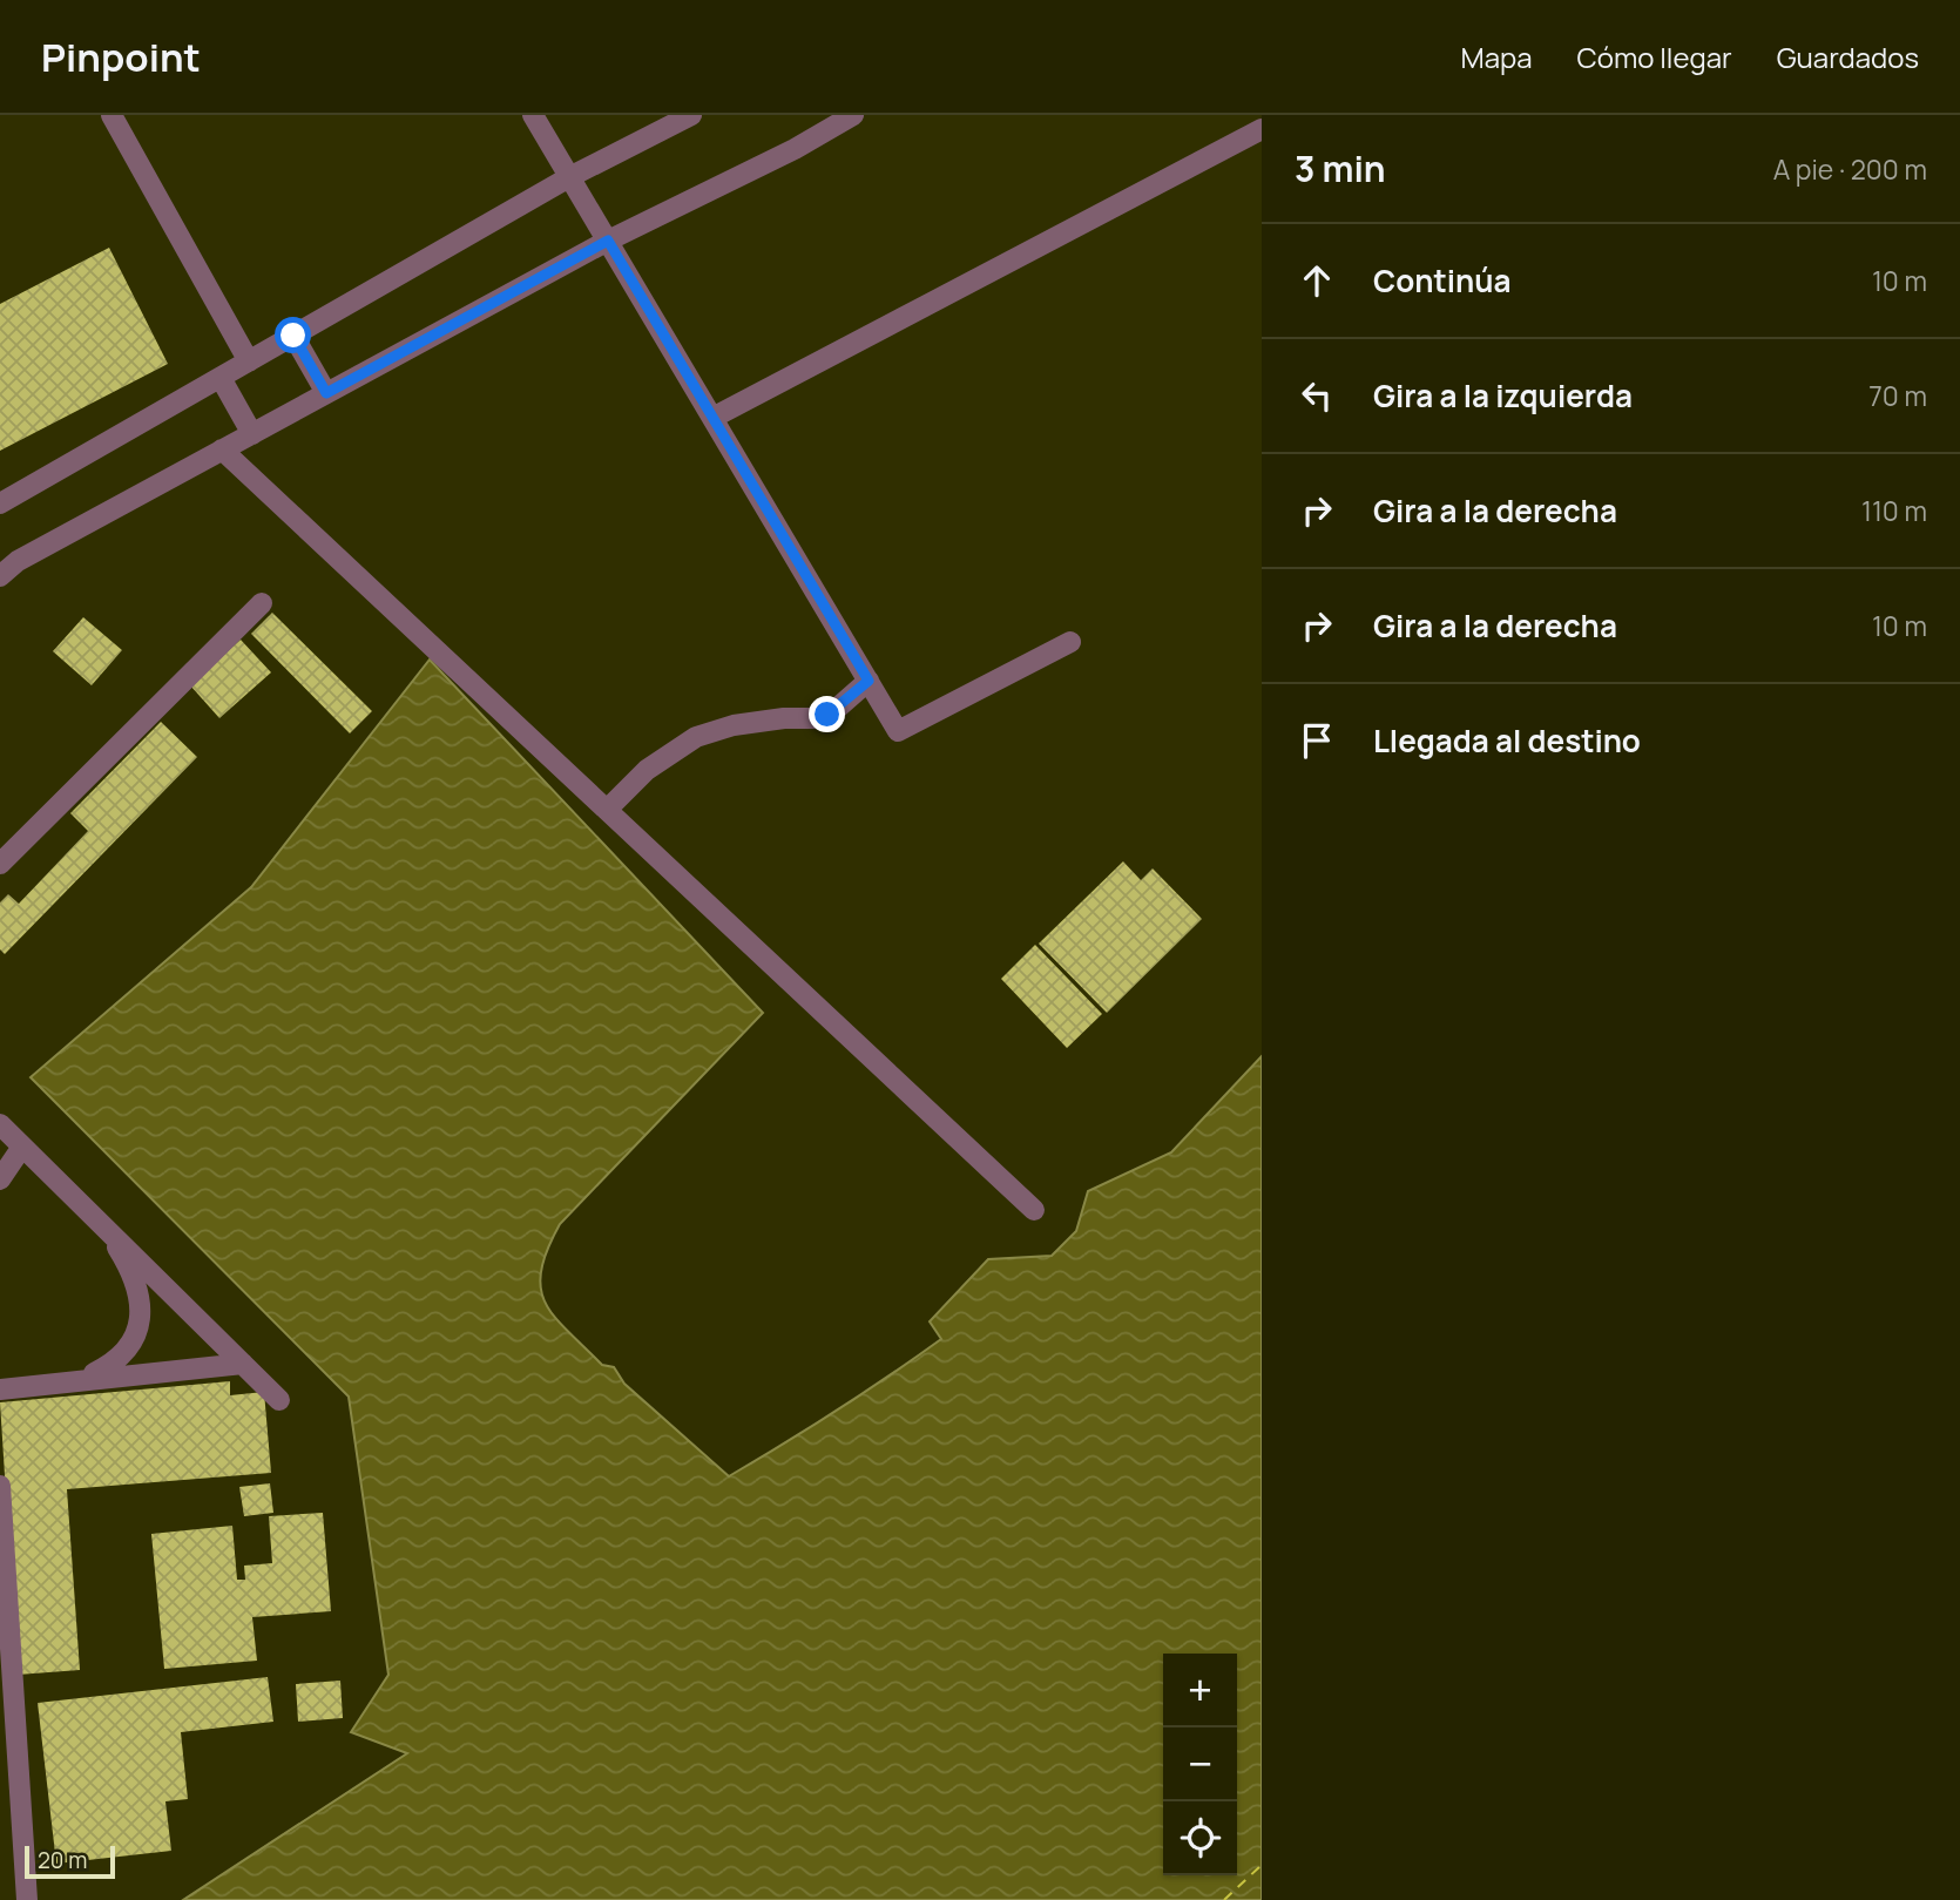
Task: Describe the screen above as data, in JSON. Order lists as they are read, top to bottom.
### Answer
{
  "scale_bar": "20 m",
  "page": {
    "header": "Pinpoint",
    "nav": ["Mapa", "Cómo llegar", "Guardados"],
    "heading": ["3 min", "A pie · 200 m"],
    "list": [
      ["Continúa", "10 m"],
      ["Gira a la izquierda", "70 m"],
      ["Gira a la derecha", "110 m"],
      ["Gira a la derecha", "10 m"],
      "Llegada al destino"
    ],
    "map_buttons": ["+", "−"],
    "scale": "20 m"
  }
}
